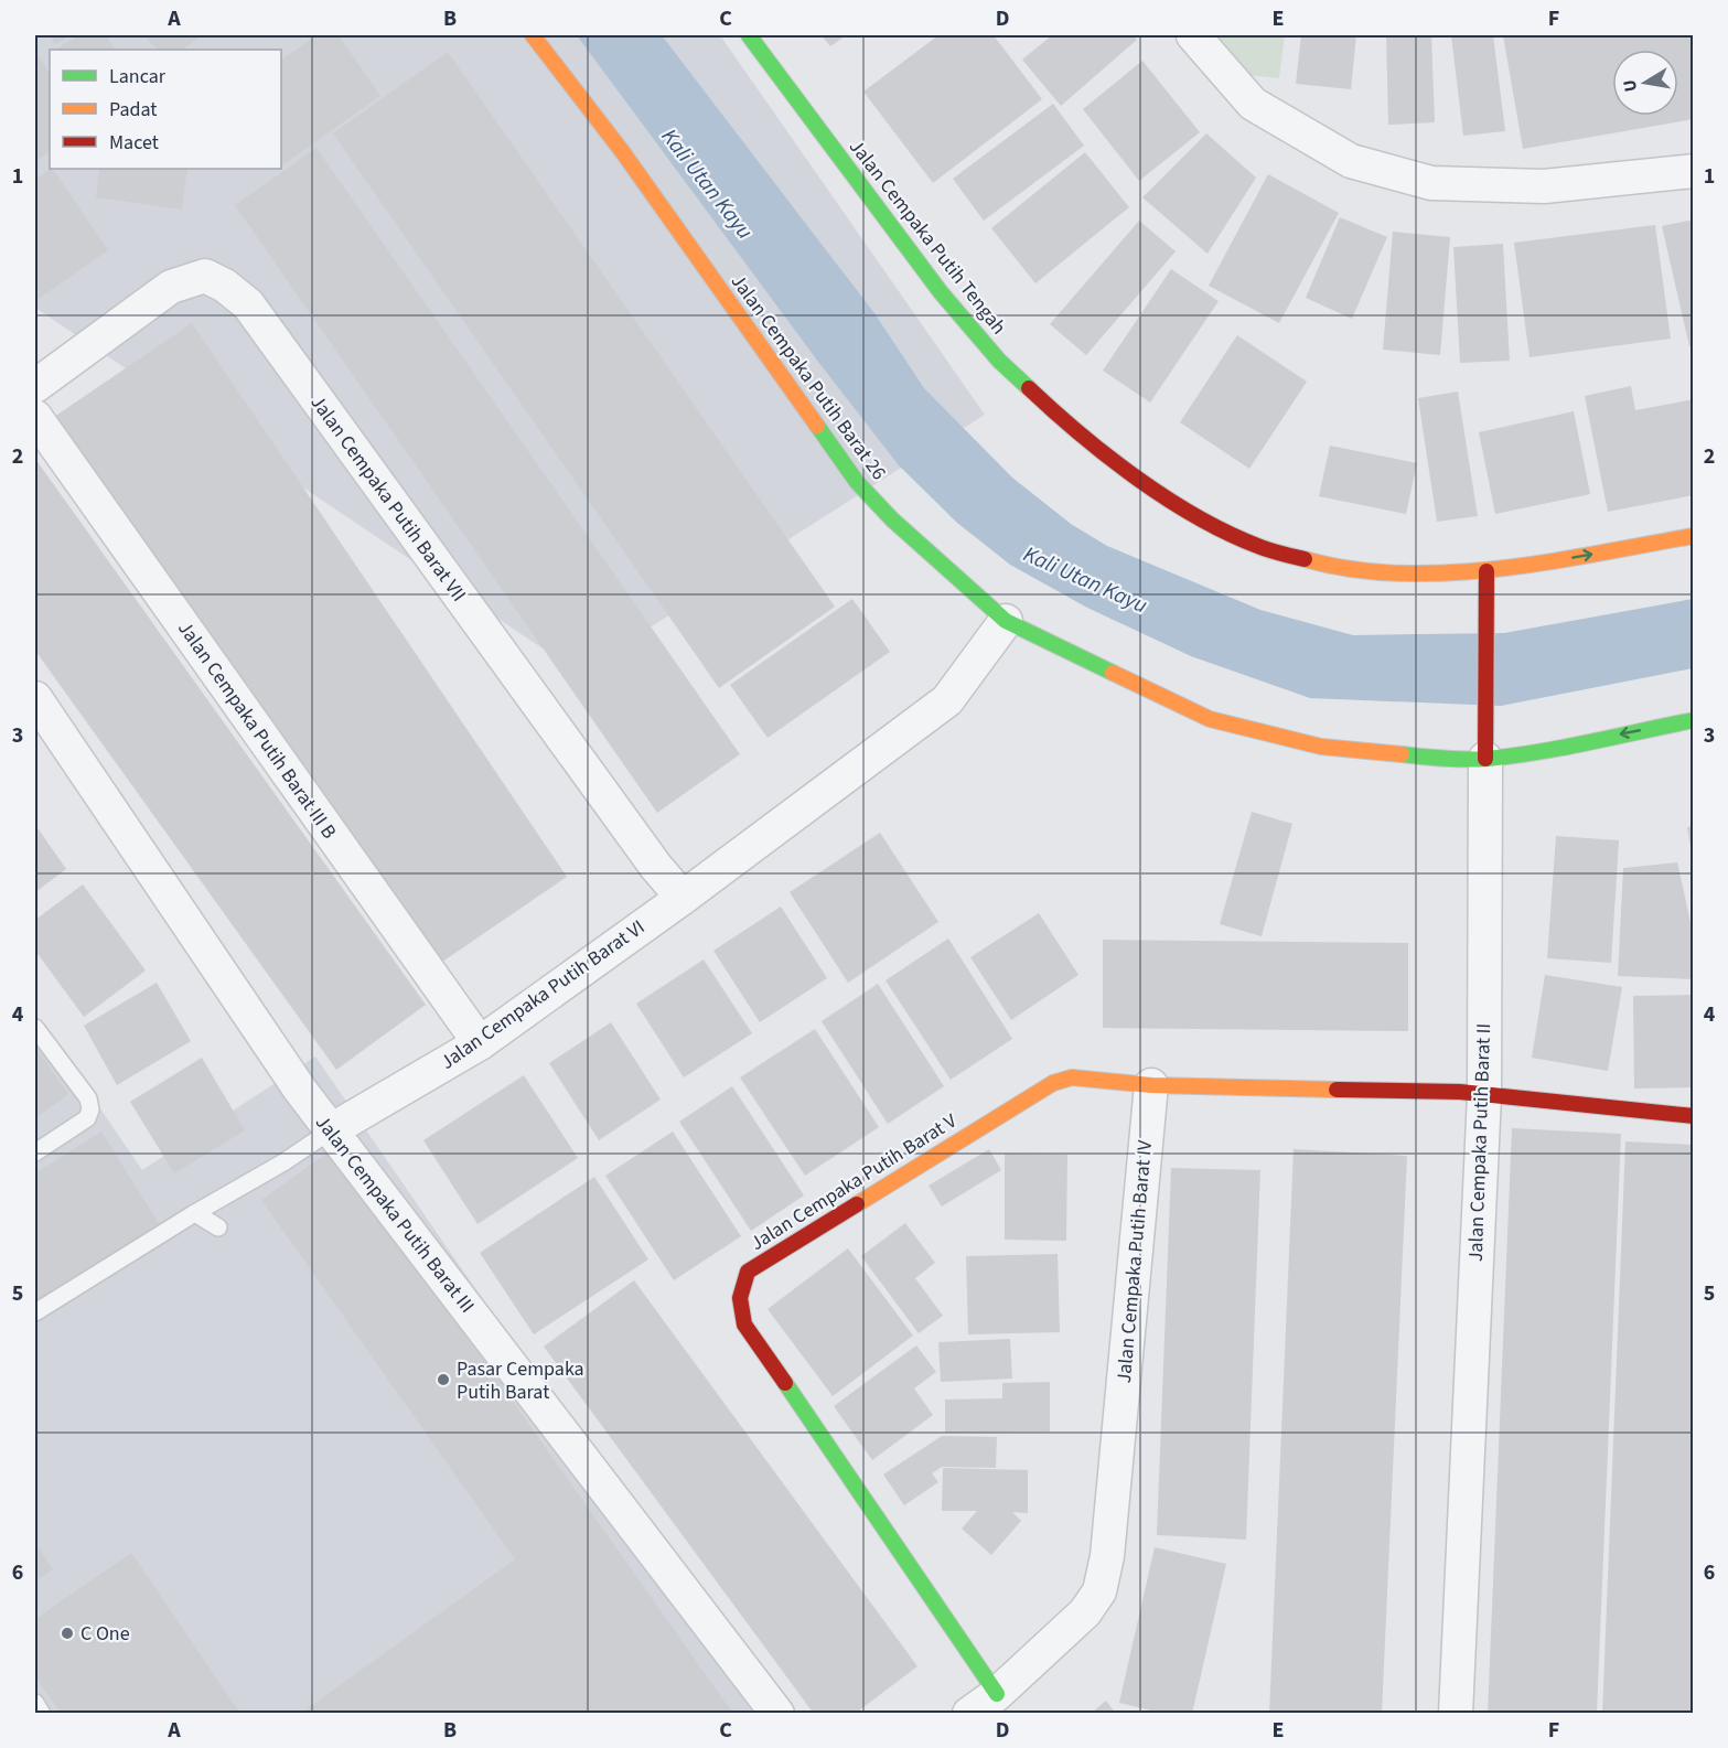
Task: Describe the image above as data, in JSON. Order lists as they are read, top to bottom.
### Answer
{
  "streets": {
    "street": [
      "Jalan Cempaka Putih Tengah",
      "Jalan Cempaka Putih Barat 26",
      "Jalan Cempaka Putih Barat VII",
      "Jalan Cempaka Putih Barat III B",
      "Jalan Cempaka Putih Barat VI",
      "Jalan Cempaka Putih Barat II",
      "Jalan Cempaka Putih Barat V",
      "Jalan Cempaka Putih Barat III",
      "Jalan Cempaka Putih Barat IV"
    ]
  },
  "crossings": [
    ["Jalan Cempaka Putih Tengah", "Jalan Cempaka Putih Barat II"],
    ["Jalan Cempaka Putih Barat 26", "Jalan Cempaka Putih Barat VI"],
    ["Jalan Cempaka Putih Barat 26", "Jalan Cempaka Putih Barat II"],
    ["Jalan Cempaka Putih Barat VII", "Jalan Cempaka Putih Barat VI"],
    ["Jalan Cempaka Putih Barat III B", "Jalan Cempaka Putih Barat VI"],
    ["Jalan Cempaka Putih Barat VI", "Jalan Cempaka Putih Barat III"],
    ["Jalan Cempaka Putih Barat V", "Jalan Cempaka Putih Barat IV"]
  ],
  "water": ["Kali Utan Kayu"],
  "places": ["Pasar Cempaka Putih Barat", "C One"],
  "legend": ["Lancar", "Padat", "Macet"],
  "north": "left",
  "grid": {
    "columns": [
      "A",
      "B",
      "C",
      "D",
      "E",
      "F"
    ],
    "rows": [
      "1",
      "2",
      "3",
      "4",
      "5",
      "6"
    ]
  }
}
